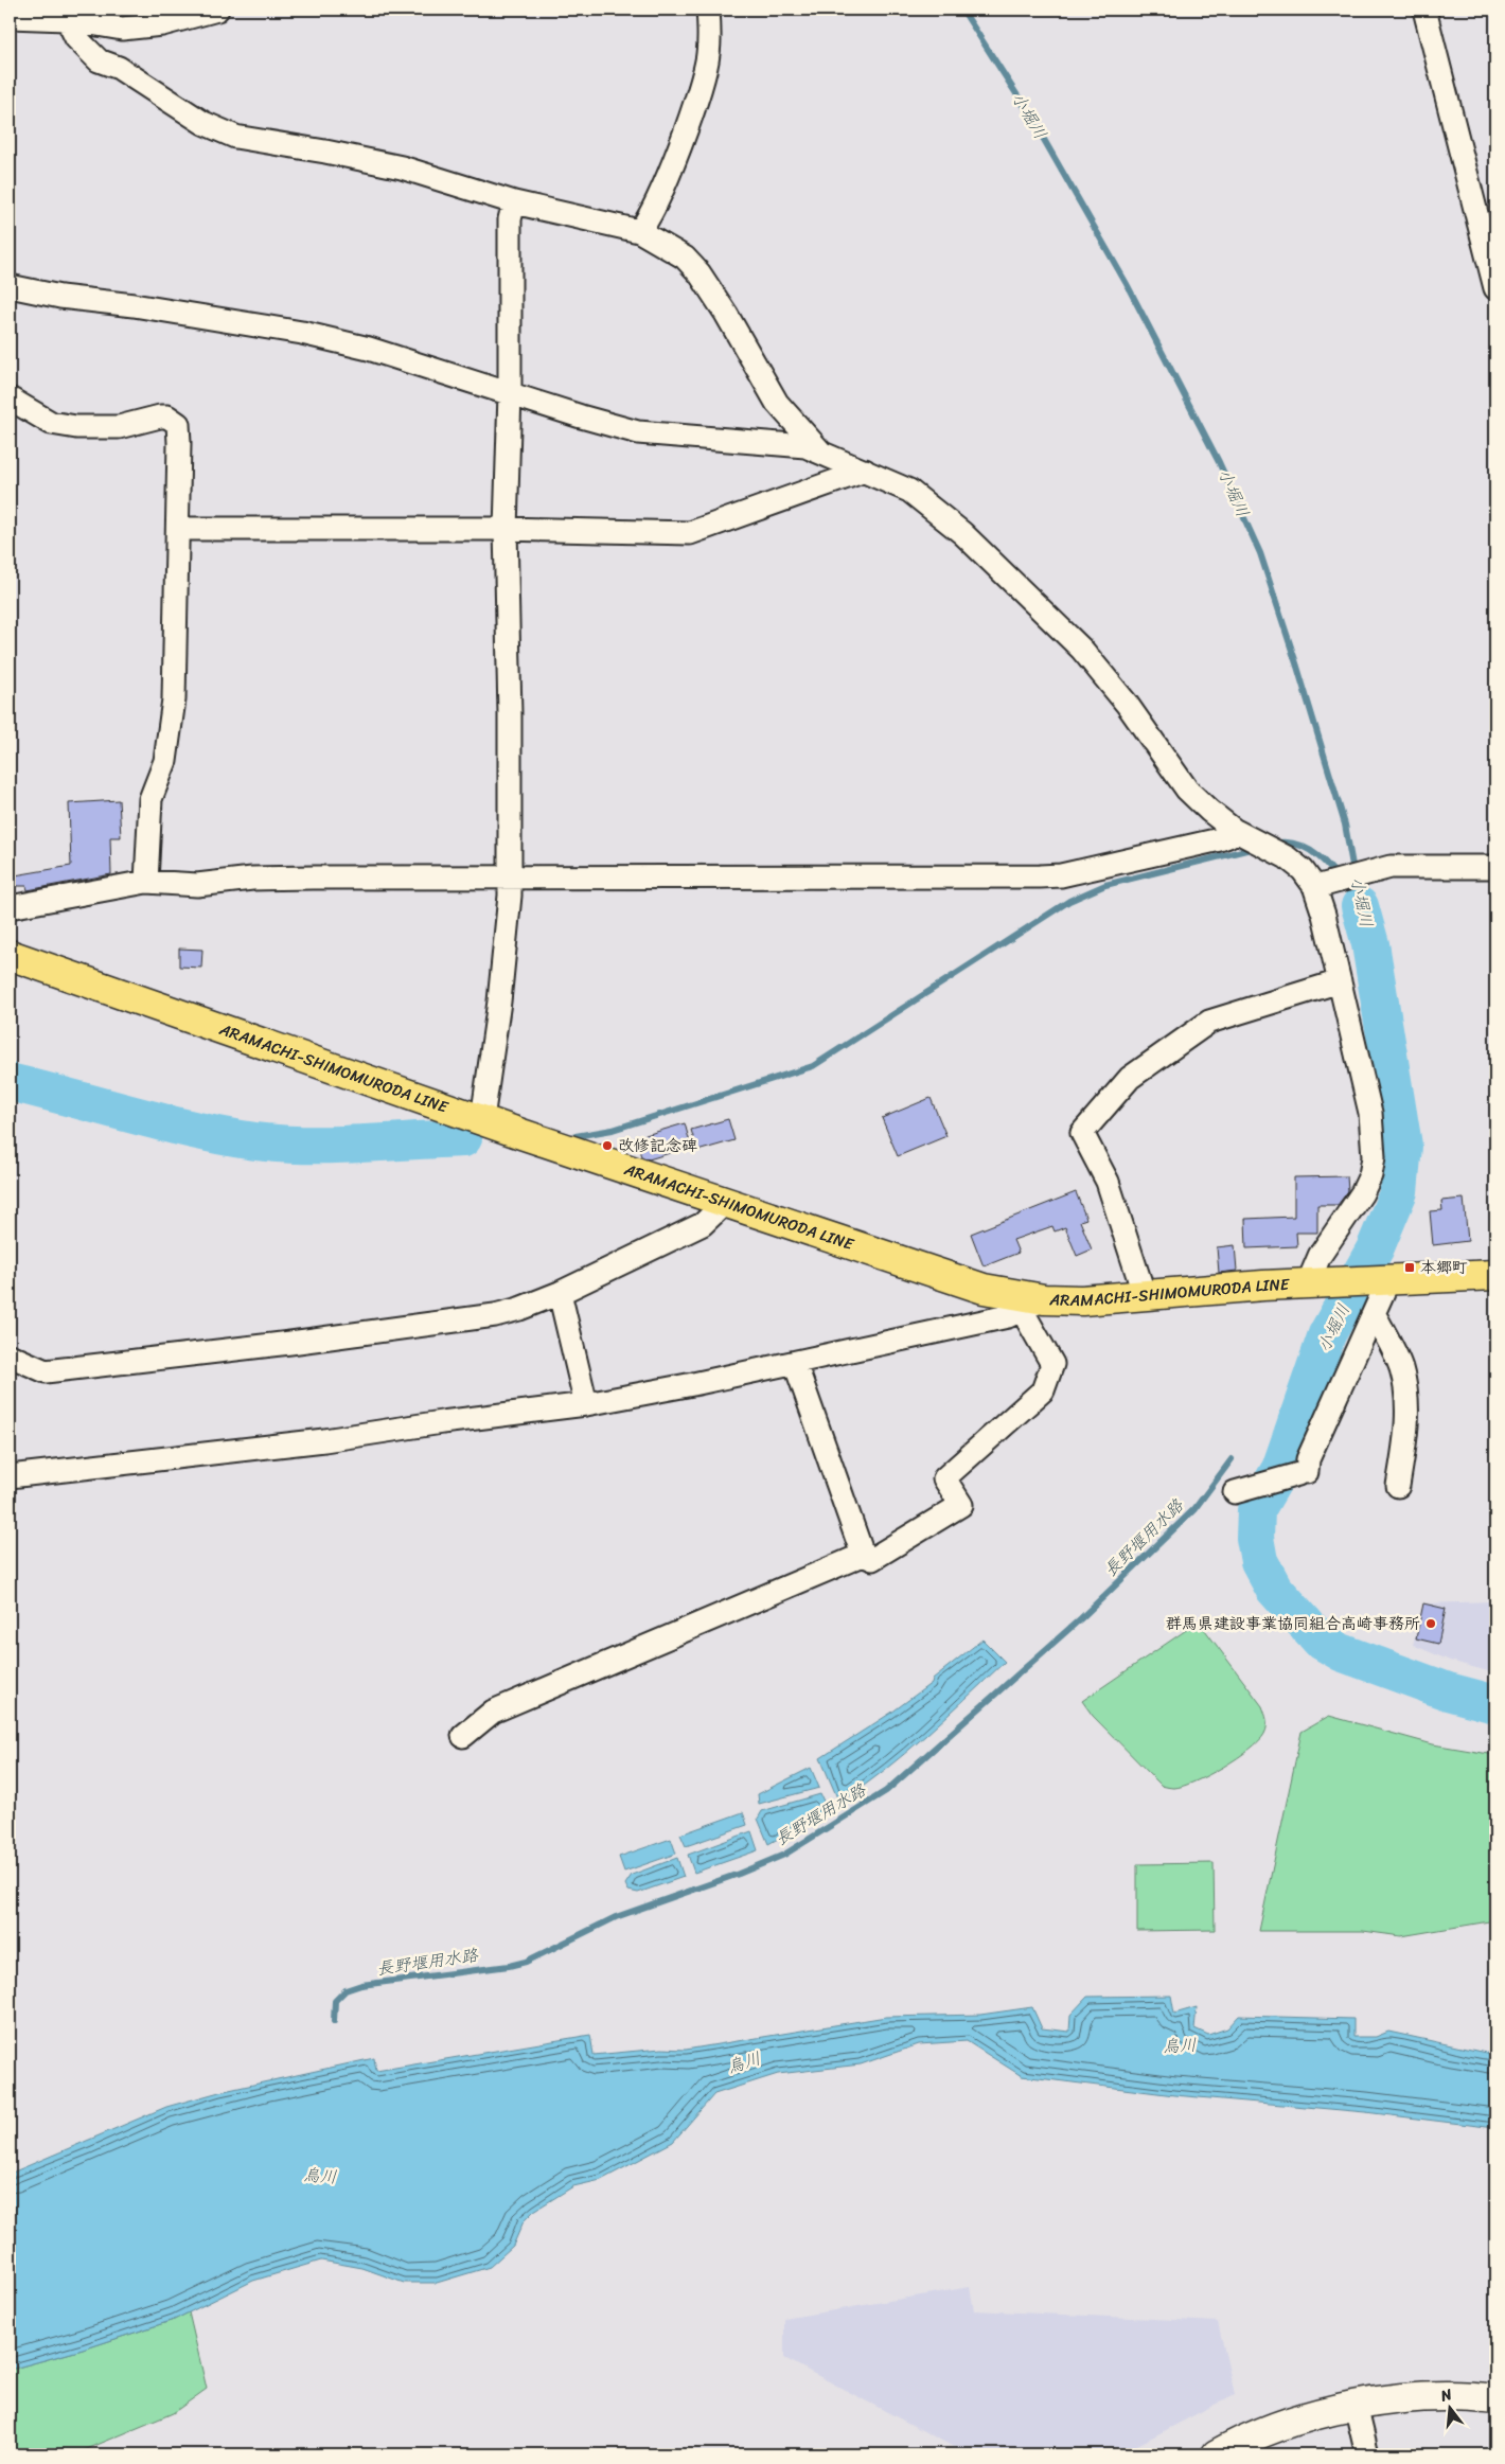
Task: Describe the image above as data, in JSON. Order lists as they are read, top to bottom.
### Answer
{
  "streets": {
    "main road": ["ARAMACHI-SHIMOMURODA LINE"]
  },
  "water": ["小堀川", "長野堰用水路", "烏川"],
  "places": {
    "other": ["改修記念碑", "群馬県建設事業協同組合高崎事務所"],
    "transit": ["本郷町"]
  },
  "north": "top"
}
